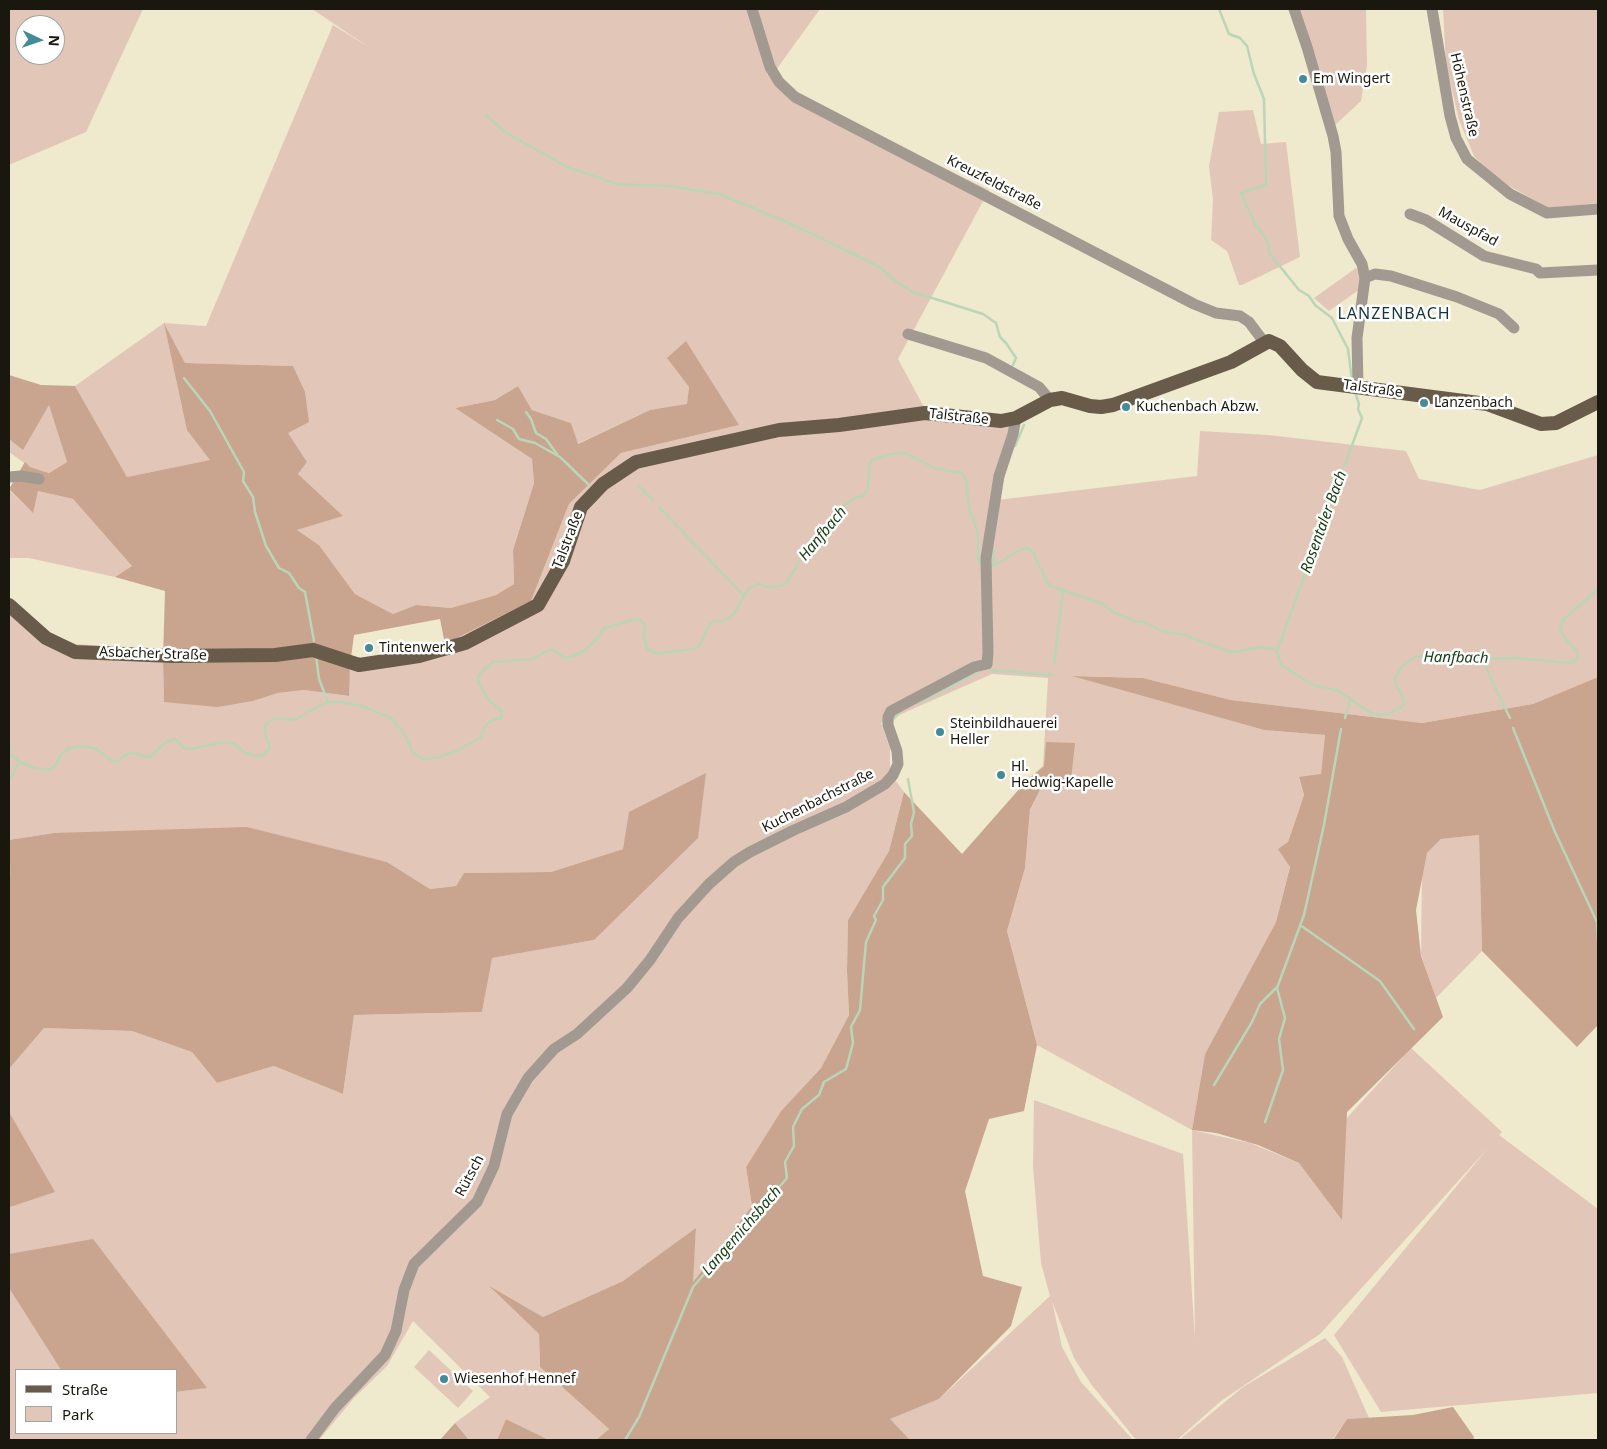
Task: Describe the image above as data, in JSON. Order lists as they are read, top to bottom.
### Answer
{
  "streets": {
    "main road": ["Talstraße", "Asbacher Straße"],
    "street": [
      "Höhenstraße",
      "Kreuzfeldstraße",
      "Mauspfad",
      "Kuchenbachstraße",
      "Rütsch"
    ]
  },
  "crossings": [
    ["Kreuzfeldstraße", "Talstraße"],
    ["Talstraße", "Asbacher Straße"],
    ["Talstraße", "Kuchenbachstraße"],
    ["Kuchenbachstraße", "Rütsch"]
  ],
  "districts": ["LANZENBACH"],
  "water": ["Rosentaler Bach", "Hanfbach", "Langemichsbach"],
  "places": [
    "Em Wingert",
    "Lanzenbach",
    "Kuchenbach Abzw.",
    "Tintenwerk",
    "Steinbildhauerei Heller",
    "Hl. Hedwig-Kapelle",
    "Wiesenhof Hennef"
  ],
  "legend": ["Straße", "Park"],
  "north": "right"
}
